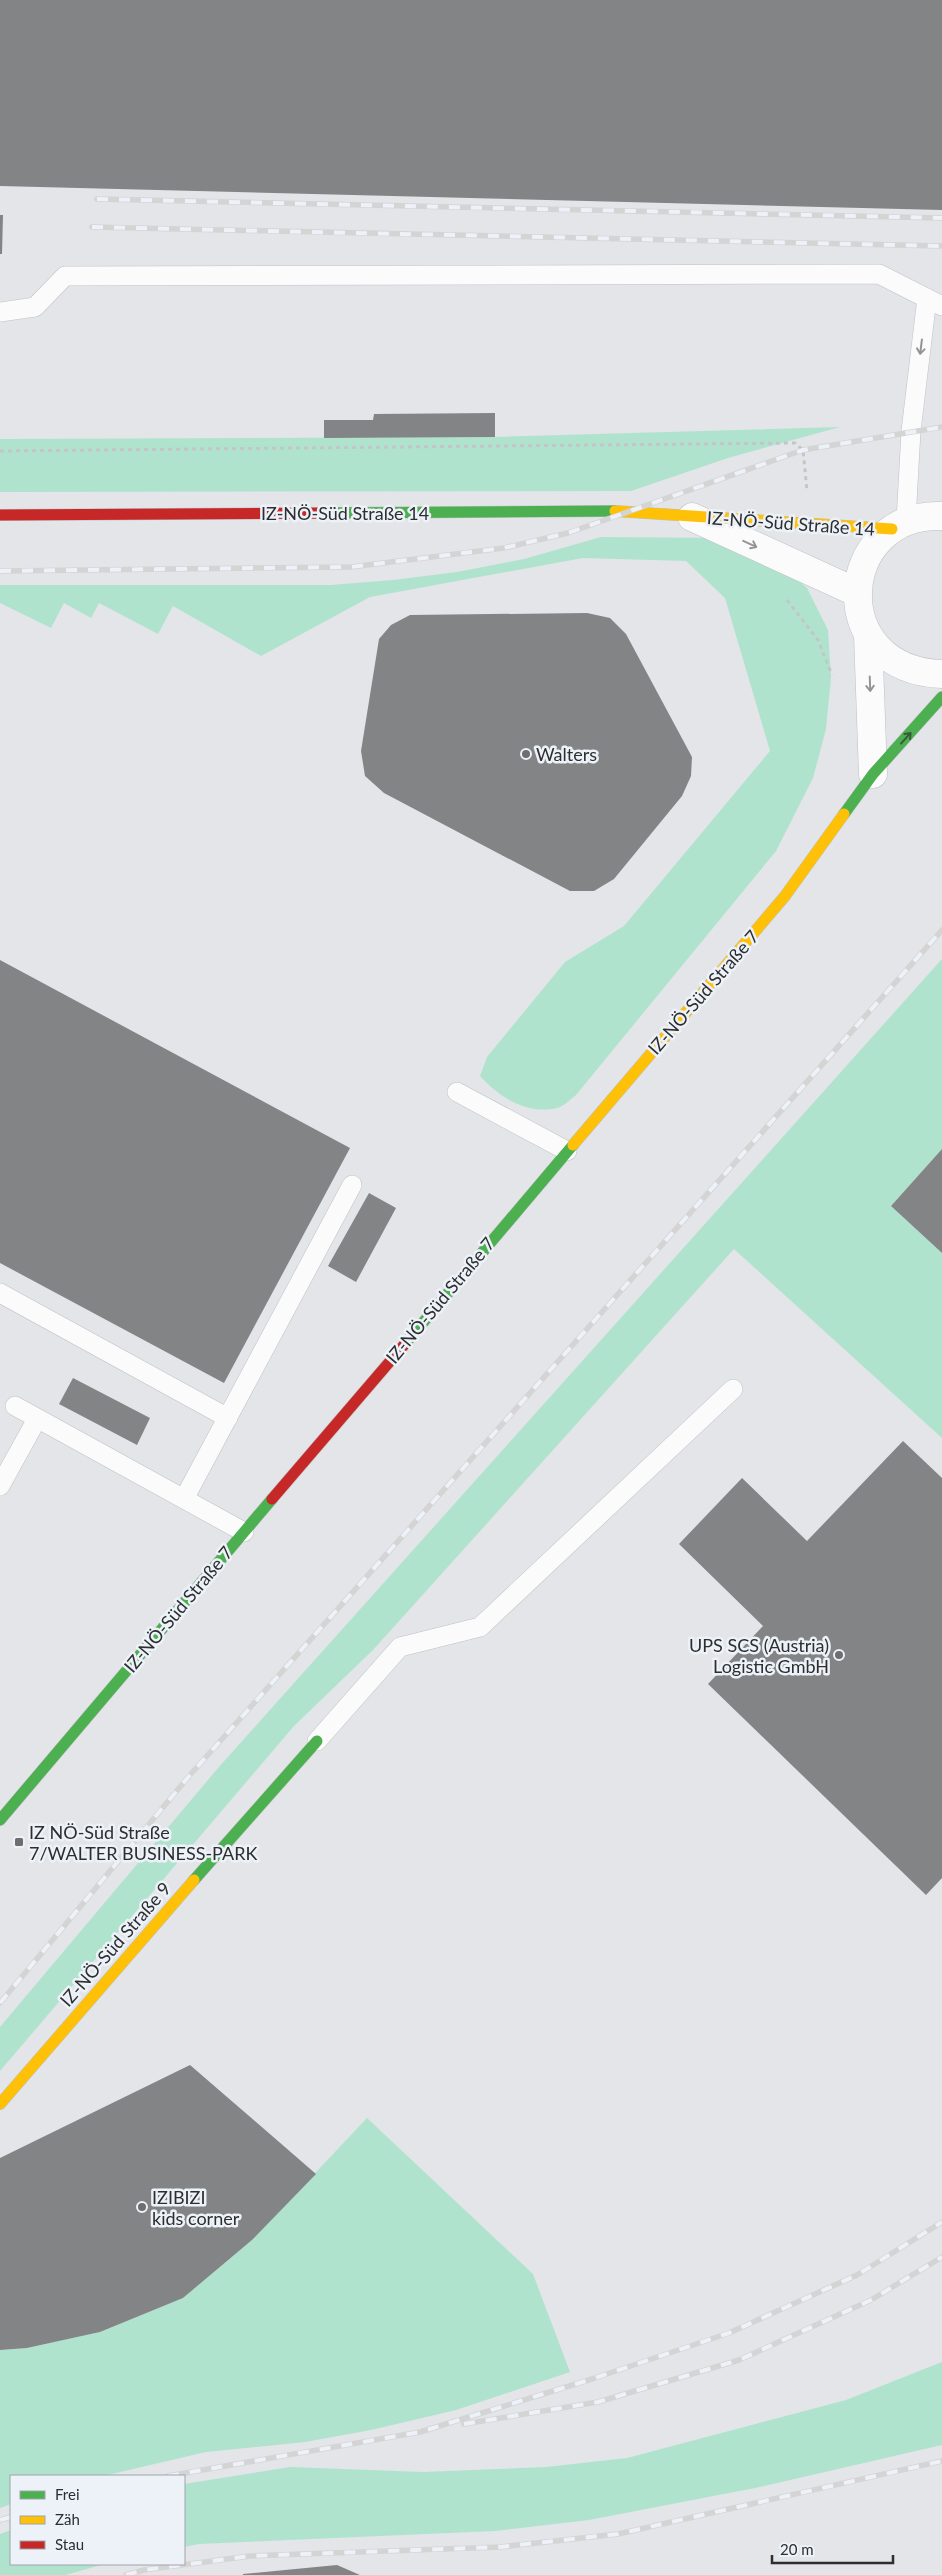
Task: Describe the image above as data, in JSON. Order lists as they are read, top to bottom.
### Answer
{
  "streets": {
    "street": ["IZ-NÖ-Süd Straße 14", "IZ-NÖ-Süd Straße 7", "IZ-NÖ-Süd Straße 9"]
  },
  "places": {
    "other": ["Walters", "UPS SCS (Austria) Logistic GmbH", "IZIBIZI kids corner"],
    "transit": ["IZ NÖ-Süd Straße 7/WALTER BUSINESS-PARK"]
  },
  "legend": ["Frei", "Zäh", "Stau"],
  "scale_bar": "20 m"
}
